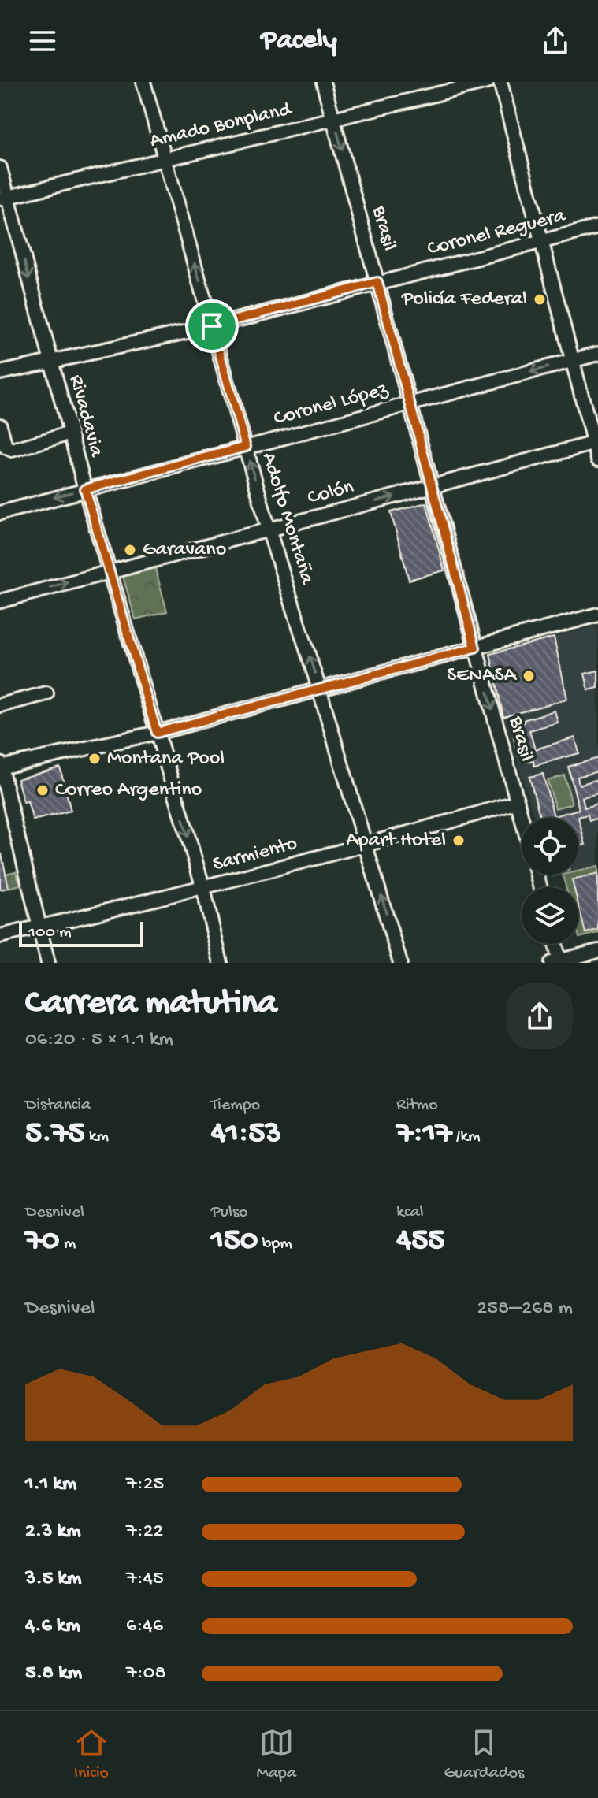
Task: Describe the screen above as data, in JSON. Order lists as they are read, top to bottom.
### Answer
{
  "streets": {
    "street": [
      "Amado Bonpland",
      "Brasil",
      "Coronel Reguera",
      "Coronel López",
      "Rivadavia",
      "Colón",
      "Adolfo Montaña",
      "Sarmiento"
    ]
  },
  "crossings": [
    ["Amado Bonpland", "Brasil"],
    ["Amado Bonpland", "Rivadavia"],
    ["Amado Bonpland", "Adolfo Montaña"],
    ["Brasil", "Coronel Reguera"],
    ["Brasil", "Coronel López"],
    ["Brasil", "Colón"],
    ["Brasil", "Sarmiento"],
    ["Coronel Reguera", "Rivadavia"],
    ["Coronel Reguera", "Adolfo Montaña"],
    ["Coronel López", "Rivadavia"],
    ["Coronel López", "Adolfo Montaña"],
    ["Rivadavia", "Colón"],
    ["Rivadavia", "Sarmiento"],
    ["Colón", "Adolfo Montaña"],
    ["Adolfo Montaña", "Sarmiento"]
  ],
  "one_way": [
    "Brasil",
    "Coronel López",
    "Rivadavia",
    "Colón",
    "Adolfo Montaña"
  ],
  "places": [
    "Policía Federal",
    "Garavano",
    "SENASA",
    "Montana Pool",
    "Correo Argentino",
    "Apart Hotel"
  ],
  "scale_bar": "100 m",
  "page": {
    "header": "Pacely",
    "scale": "100 m",
    "heading": ["Carrera matutina", "06:20 · 5 × 1.1 km"],
    "stats": [
      ["Distancia", "5.75 km"],
      ["Tiempo", "41:53"],
      ["Ritmo", "7:17 /km"],
      ["Desnivel", "70 m"],
      ["Pulso", "150 bpm"],
      ["kcal", "455"]
    ],
    "chart": ["Desnivel", "258–268 m"],
    "list": [
      {
        "name": "1.1 km",
        "note": "7:25"
      },
      {
        "name": "2.3 km",
        "note": "7:22"
      },
      {
        "name": "3.5 km",
        "note": "7:45"
      },
      {
        "name": "4.6 km",
        "note": "6:46"
      },
      {
        "name": "5.8 km",
        "note": "7:08"
      }
    ],
    "tabs": ["Inicio", "Mapa", "Guardados"]
  }
}
